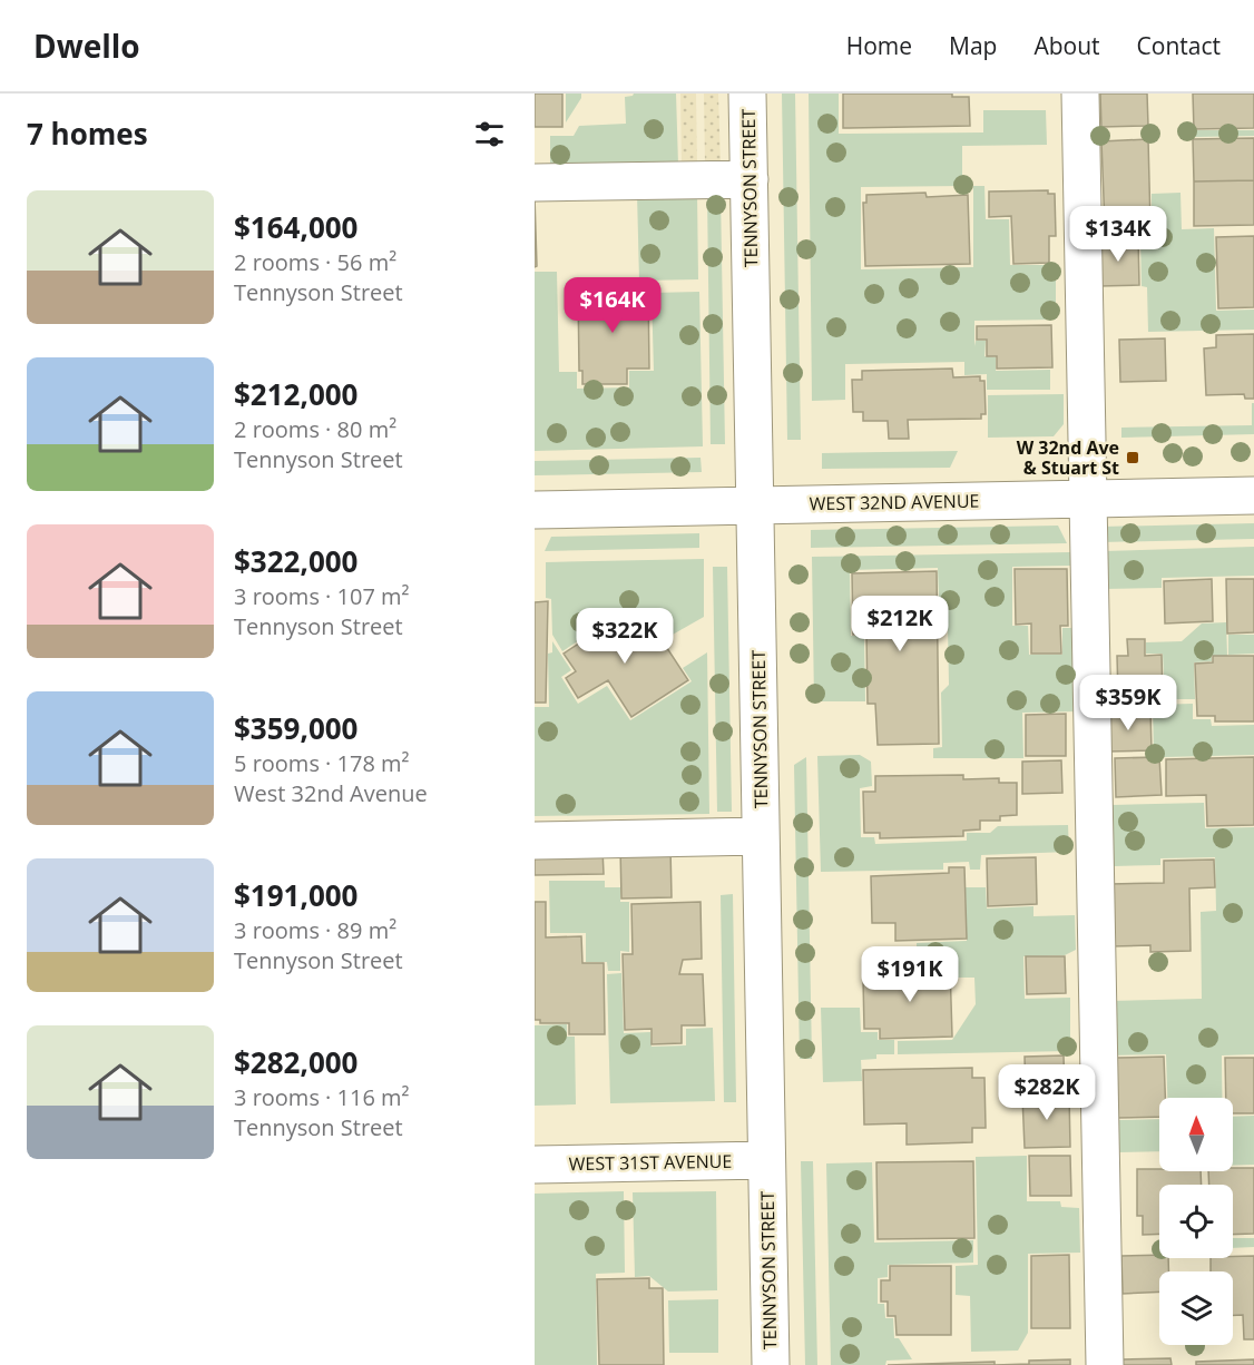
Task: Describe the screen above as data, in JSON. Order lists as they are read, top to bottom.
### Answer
{
  "streets": {
    "street": ["TENNYSON STREET", "WEST 32ND AVENUE", "WEST 31ST AVENUE"]
  },
  "crossings": [
    ["TENNYSON STREET", "WEST 32ND AVENUE"],
    ["TENNYSON STREET", "WEST 31ST AVENUE"]
  ],
  "places": {
    "transit": ["W 32nd Ave & Stuart St"]
  },
  "north": "top",
  "page": {
    "header": "Dwello",
    "nav": [
      "Home",
      "Map",
      "About",
      "Contact"
    ],
    "heading": "7 homes",
    "list": [
      {
        "name": "$164,000",
        "note": "2 rooms · 56 m² · Tennyson Street"
      },
      {
        "name": "$212,000",
        "note": "2 rooms · 80 m² · Tennyson Street"
      },
      {
        "name": "$322,000",
        "note": "3 rooms · 107 m² · Tennyson Street"
      },
      {
        "name": "$359,000",
        "note": "5 rooms · 178 m² · West 32nd Avenue"
      },
      {
        "name": "$191,000",
        "note": "3 rooms · 89 m² · Tennyson Street"
      },
      {
        "name": "$282,000",
        "note": "3 rooms · 116 m² · Tennyson Street"
      }
    ],
    "price": [
      "$134K",
      "$164K",
      "$212K",
      "$322K",
      "$359K",
      "$191K",
      "$282K"
    ]
  }
}
